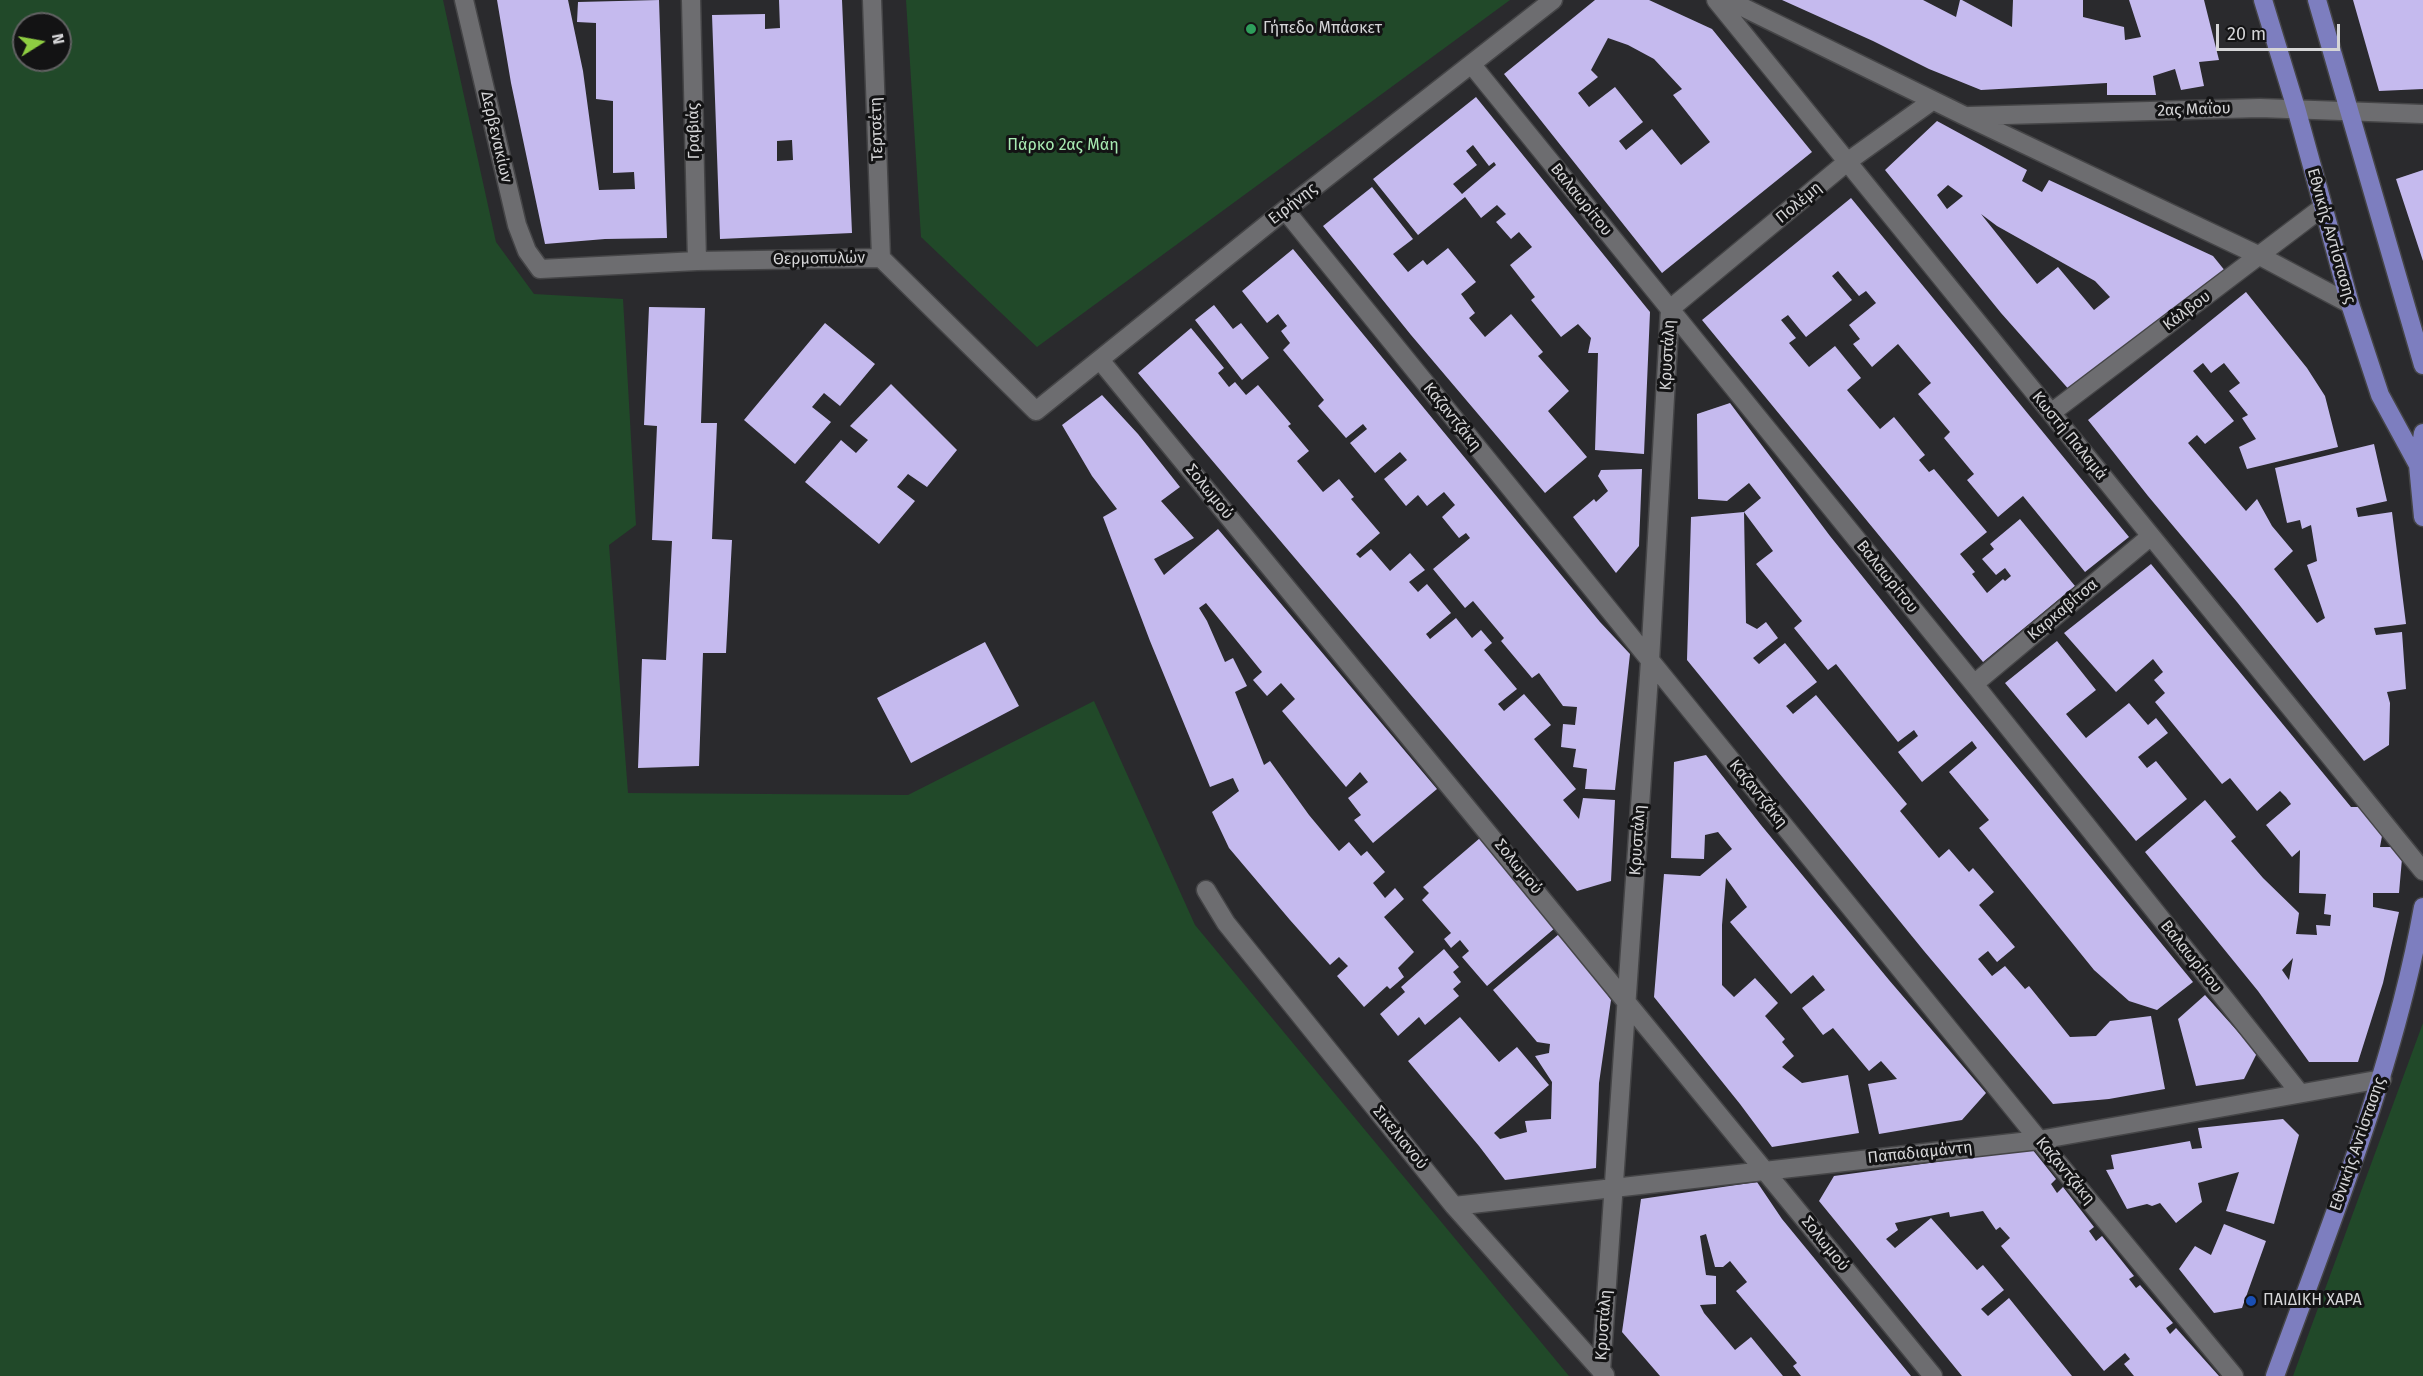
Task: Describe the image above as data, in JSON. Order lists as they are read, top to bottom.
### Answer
{
  "streets": {
    "main road": ["Εθνικής Αντίστασης"],
    "street": [
      "2ας Μαΐου",
      "Τερτσέτη",
      "Γραβιάς",
      "Δερβενακίων",
      "Βαλαωρίτου",
      "Πολέμη",
      "Ειρήνης",
      "Θερμοπυλών",
      "Κάλβου",
      "Κρυστάλη",
      "Καζαντζάκη",
      "Κωστή Παλαμά",
      "Σολωμού",
      "Καρκαβίτσα",
      "Σικελιανού",
      "Παπαδιαμάντη"
    ]
  },
  "crossings": [
    ["2ας Μαΐου", "Πολέμη"],
    ["2ας Μαΐου", "Εθνικής Αντίστασης"],
    ["2ας Μαΐου", "Κάλβου"],
    ["Τερτσέτη", "Θερμοπυλών"],
    ["Γραβιάς", "Θερμοπυλών"],
    ["Δερβενακίων", "Θερμοπυλών"],
    ["Βαλαωρίτου", "Πολέμη"],
    ["Βαλαωρίτου", "Ειρήνης"],
    ["Βαλαωρίτου", "Κρυστάλη"],
    ["Βαλαωρίτου", "Καρκαβίτσα"],
    ["Βαλαωρίτου", "Παπαδιαμάντη"],
    ["Πολέμη", "Κρυστάλη"],
    ["Πολέμη", "Κωστή Παλαμά"],
    ["Ειρήνης", "Θερμοπυλών"],
    ["Ειρήνης", "Καζαντζάκη"],
    ["Ειρήνης", "Σολωμού"],
    ["Εθνικής Αντίστασης", "Κάλβου"],
    ["Εθνικής Αντίστασης", "Παπαδιαμάντη"],
    ["Κάλβου", "Κωστή Παλαμά"],
    ["Κρυστάλη", "Καζαντζάκη"],
    ["Κρυστάλη", "Σολωμού"],
    ["Κρυστάλη", "Σικελιανού"],
    ["Κρυστάλη", "Παπαδιαμάντη"],
    ["Καζαντζάκη", "Παπαδιαμάντη"],
    ["Κωστή Παλαμά", "Καρκαβίτσα"],
    ["Σολωμού", "Παπαδιαμάντη"],
    ["Σικελιανού", "Παπαδιαμάντη"]
  ],
  "parks": ["Πάρκο 2ας Μάη"],
  "places": ["Γήπεδο Μπάσκετ", "ΠΑΙΔΙΚΗ ΧΑΡΑ"],
  "scale_bar": "20 m",
  "north": "right"
}
